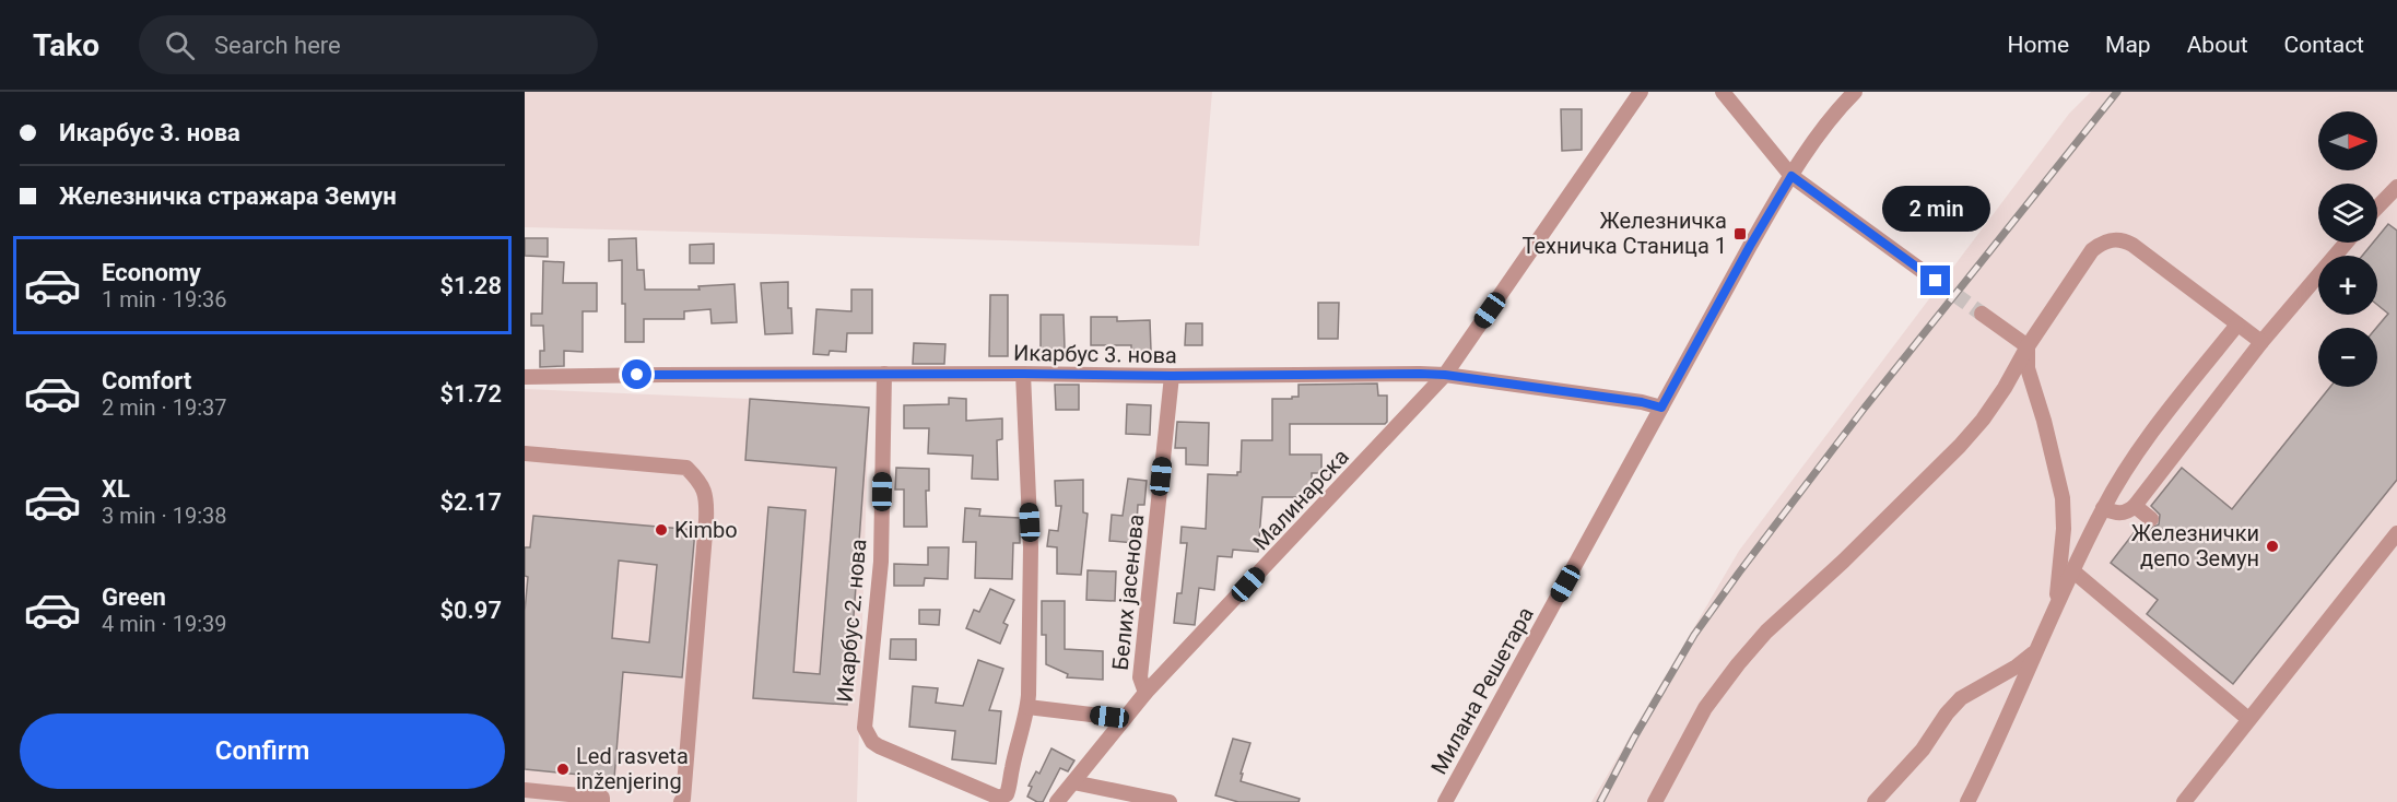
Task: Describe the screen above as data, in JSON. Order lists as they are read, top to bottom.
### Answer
{
  "streets": {
    "street": [
      "Икарбус 3. нова",
      "Малинарска",
      "Белих јасенова",
      "Икарбус 2. нова",
      "Милана Решетара"
    ]
  },
  "crossings": [
    ["Икарбус 3. нова", "Малинарска"],
    ["Икарбус 3. нова", "Белих јасенова"],
    ["Икарбус 3. нова", "Икарбус 2. нова"],
    ["Икарбус 3. нова", "Милана Решетара"],
    ["Малинарска", "Белих јасенова"]
  ],
  "places": {
    "transit": ["Железничка Техничка Станица 1"],
    "other": ["Kimbo", "Железнички депо Земун", "Led rasveta inženjering"]
  },
  "north": "right",
  "page": {
    "header": "Tako",
    "search": "Search here",
    "nav": [
      "Home",
      "Map",
      "About",
      "Contact"
    ],
    "banner": ["Икарбус 3. нова", "Железничка стражара Земун"],
    "map_buttons": ["+", "−"],
    "bubble": "2 min",
    "list": [
      {
        "name": "Economy",
        "note": "1 min · 19:36",
        "value": "$1.28"
      },
      {
        "name": "Comfort",
        "note": "2 min · 19:37",
        "value": "$1.72"
      },
      {
        "name": "XL",
        "note": "3 min · 19:38",
        "value": "$2.17"
      },
      {
        "name": "Green",
        "note": "4 min · 19:39",
        "value": "$0.97"
      }
    ],
    "buttons": "Confirm"
  }
}
